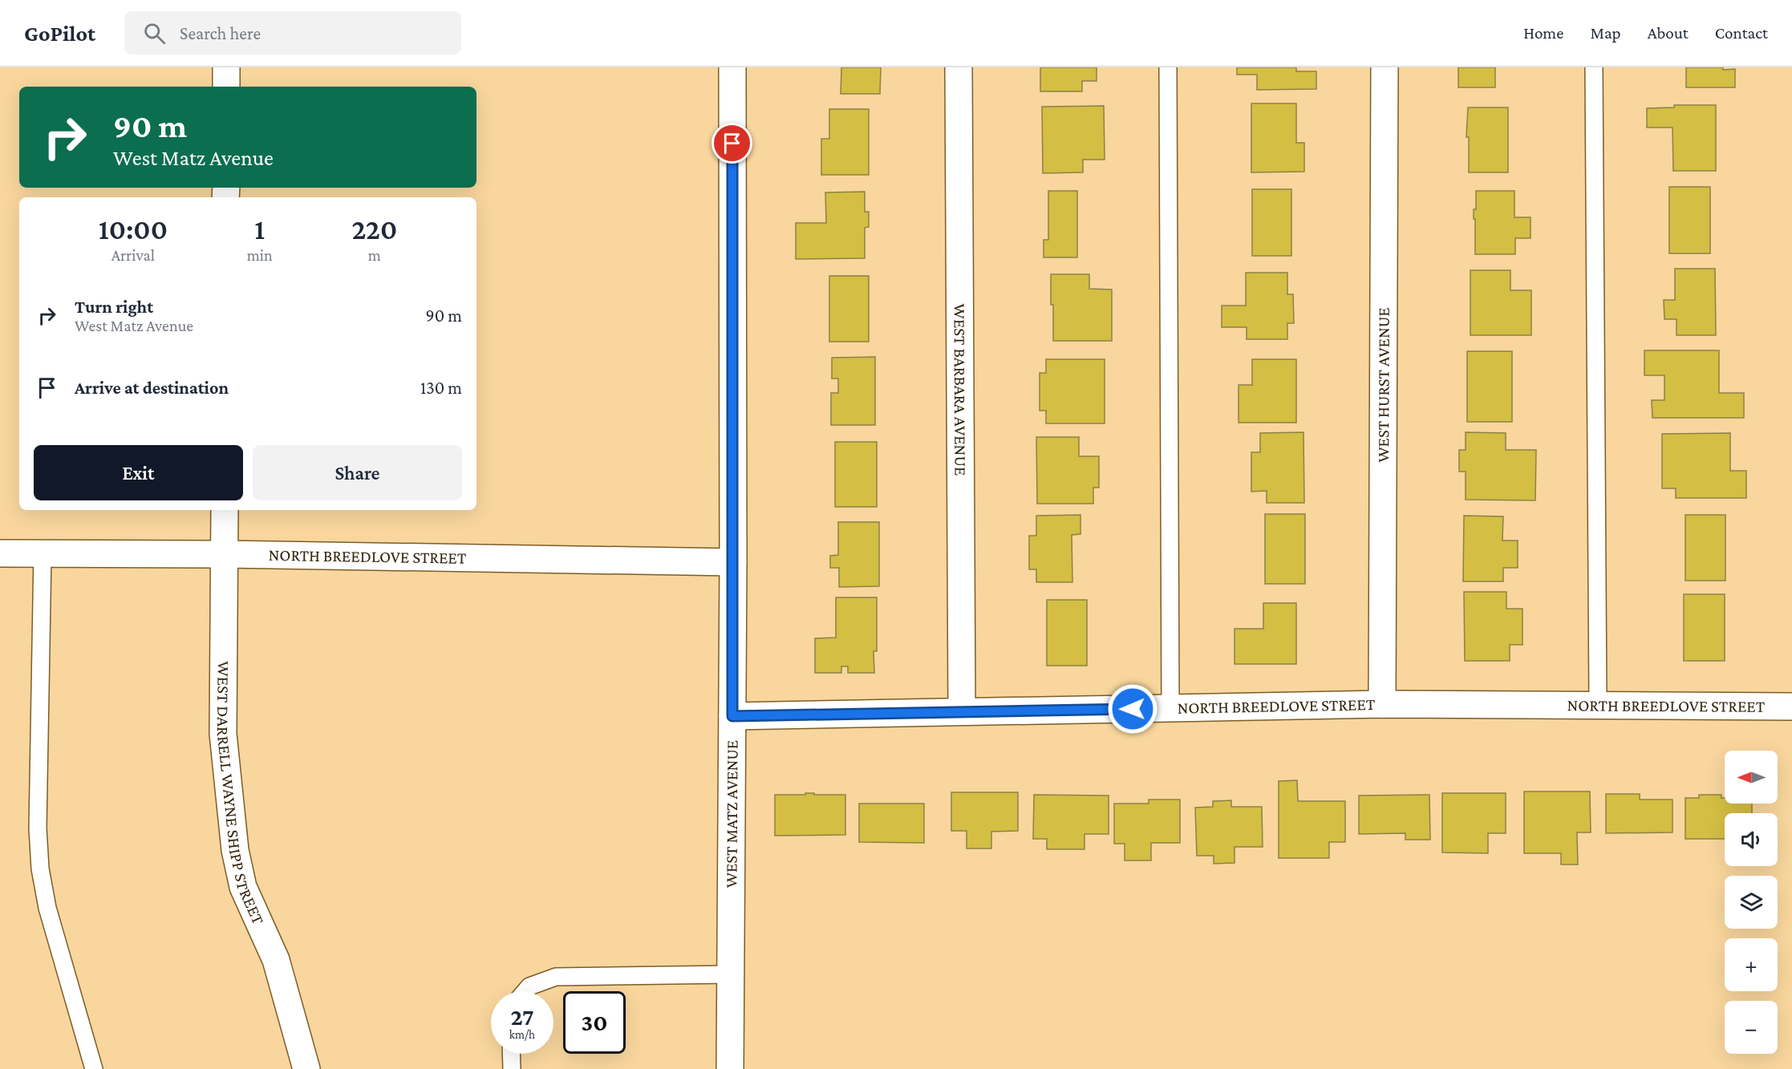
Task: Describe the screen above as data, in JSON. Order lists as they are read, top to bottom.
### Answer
{
  "streets": {
    "street": [
      "WEST HURST AVENUE",
      "WEST BARBARA AVENUE",
      "NORTH BREEDLOVE STREET",
      "WEST DARRELL WAYNE SHIPP STREET",
      "WEST MATZ AVENUE"
    ]
  },
  "crossings": [
    ["WEST HURST AVENUE", "NORTH BREEDLOVE STREET"],
    ["WEST BARBARA AVENUE", "NORTH BREEDLOVE STREET"],
    ["NORTH BREEDLOVE STREET", "WEST DARRELL WAYNE SHIPP STREET"],
    ["NORTH BREEDLOVE STREET", "WEST MATZ AVENUE"]
  ],
  "north": "left",
  "page": {
    "header": "GoPilot",
    "search": "Search here",
    "nav": [
      "Home",
      "Map",
      "About",
      "Contact"
    ],
    "turn": ["90 m", "West Matz Avenue"],
    "eta": [
      "10:00",
      "Arrival",
      "1",
      "min",
      "220",
      "m"
    ],
    "list": [
      {
        "name": "Turn right",
        "note": "West Matz Avenue",
        "value": "90 m"
      },
      {
        "name": "Arrive at destination",
        "value": "130 m"
      }
    ],
    "buttons": ["Exit", "Share"],
    "map_buttons": ["+", "−"],
    "speed": "27 km/h",
    "limit": "30"
  }
}
